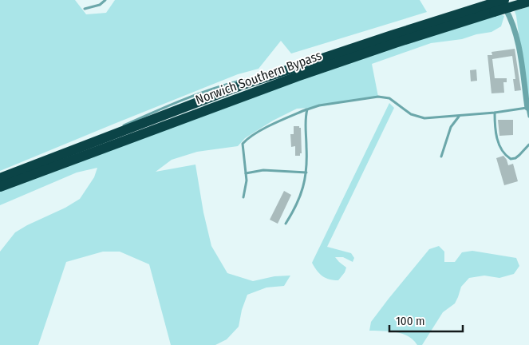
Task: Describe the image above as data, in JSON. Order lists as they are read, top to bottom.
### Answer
{
  "streets": {
    "highway": ["Norwich Southern Bypass"]
  },
  "scale_bar": "100 m"
}
